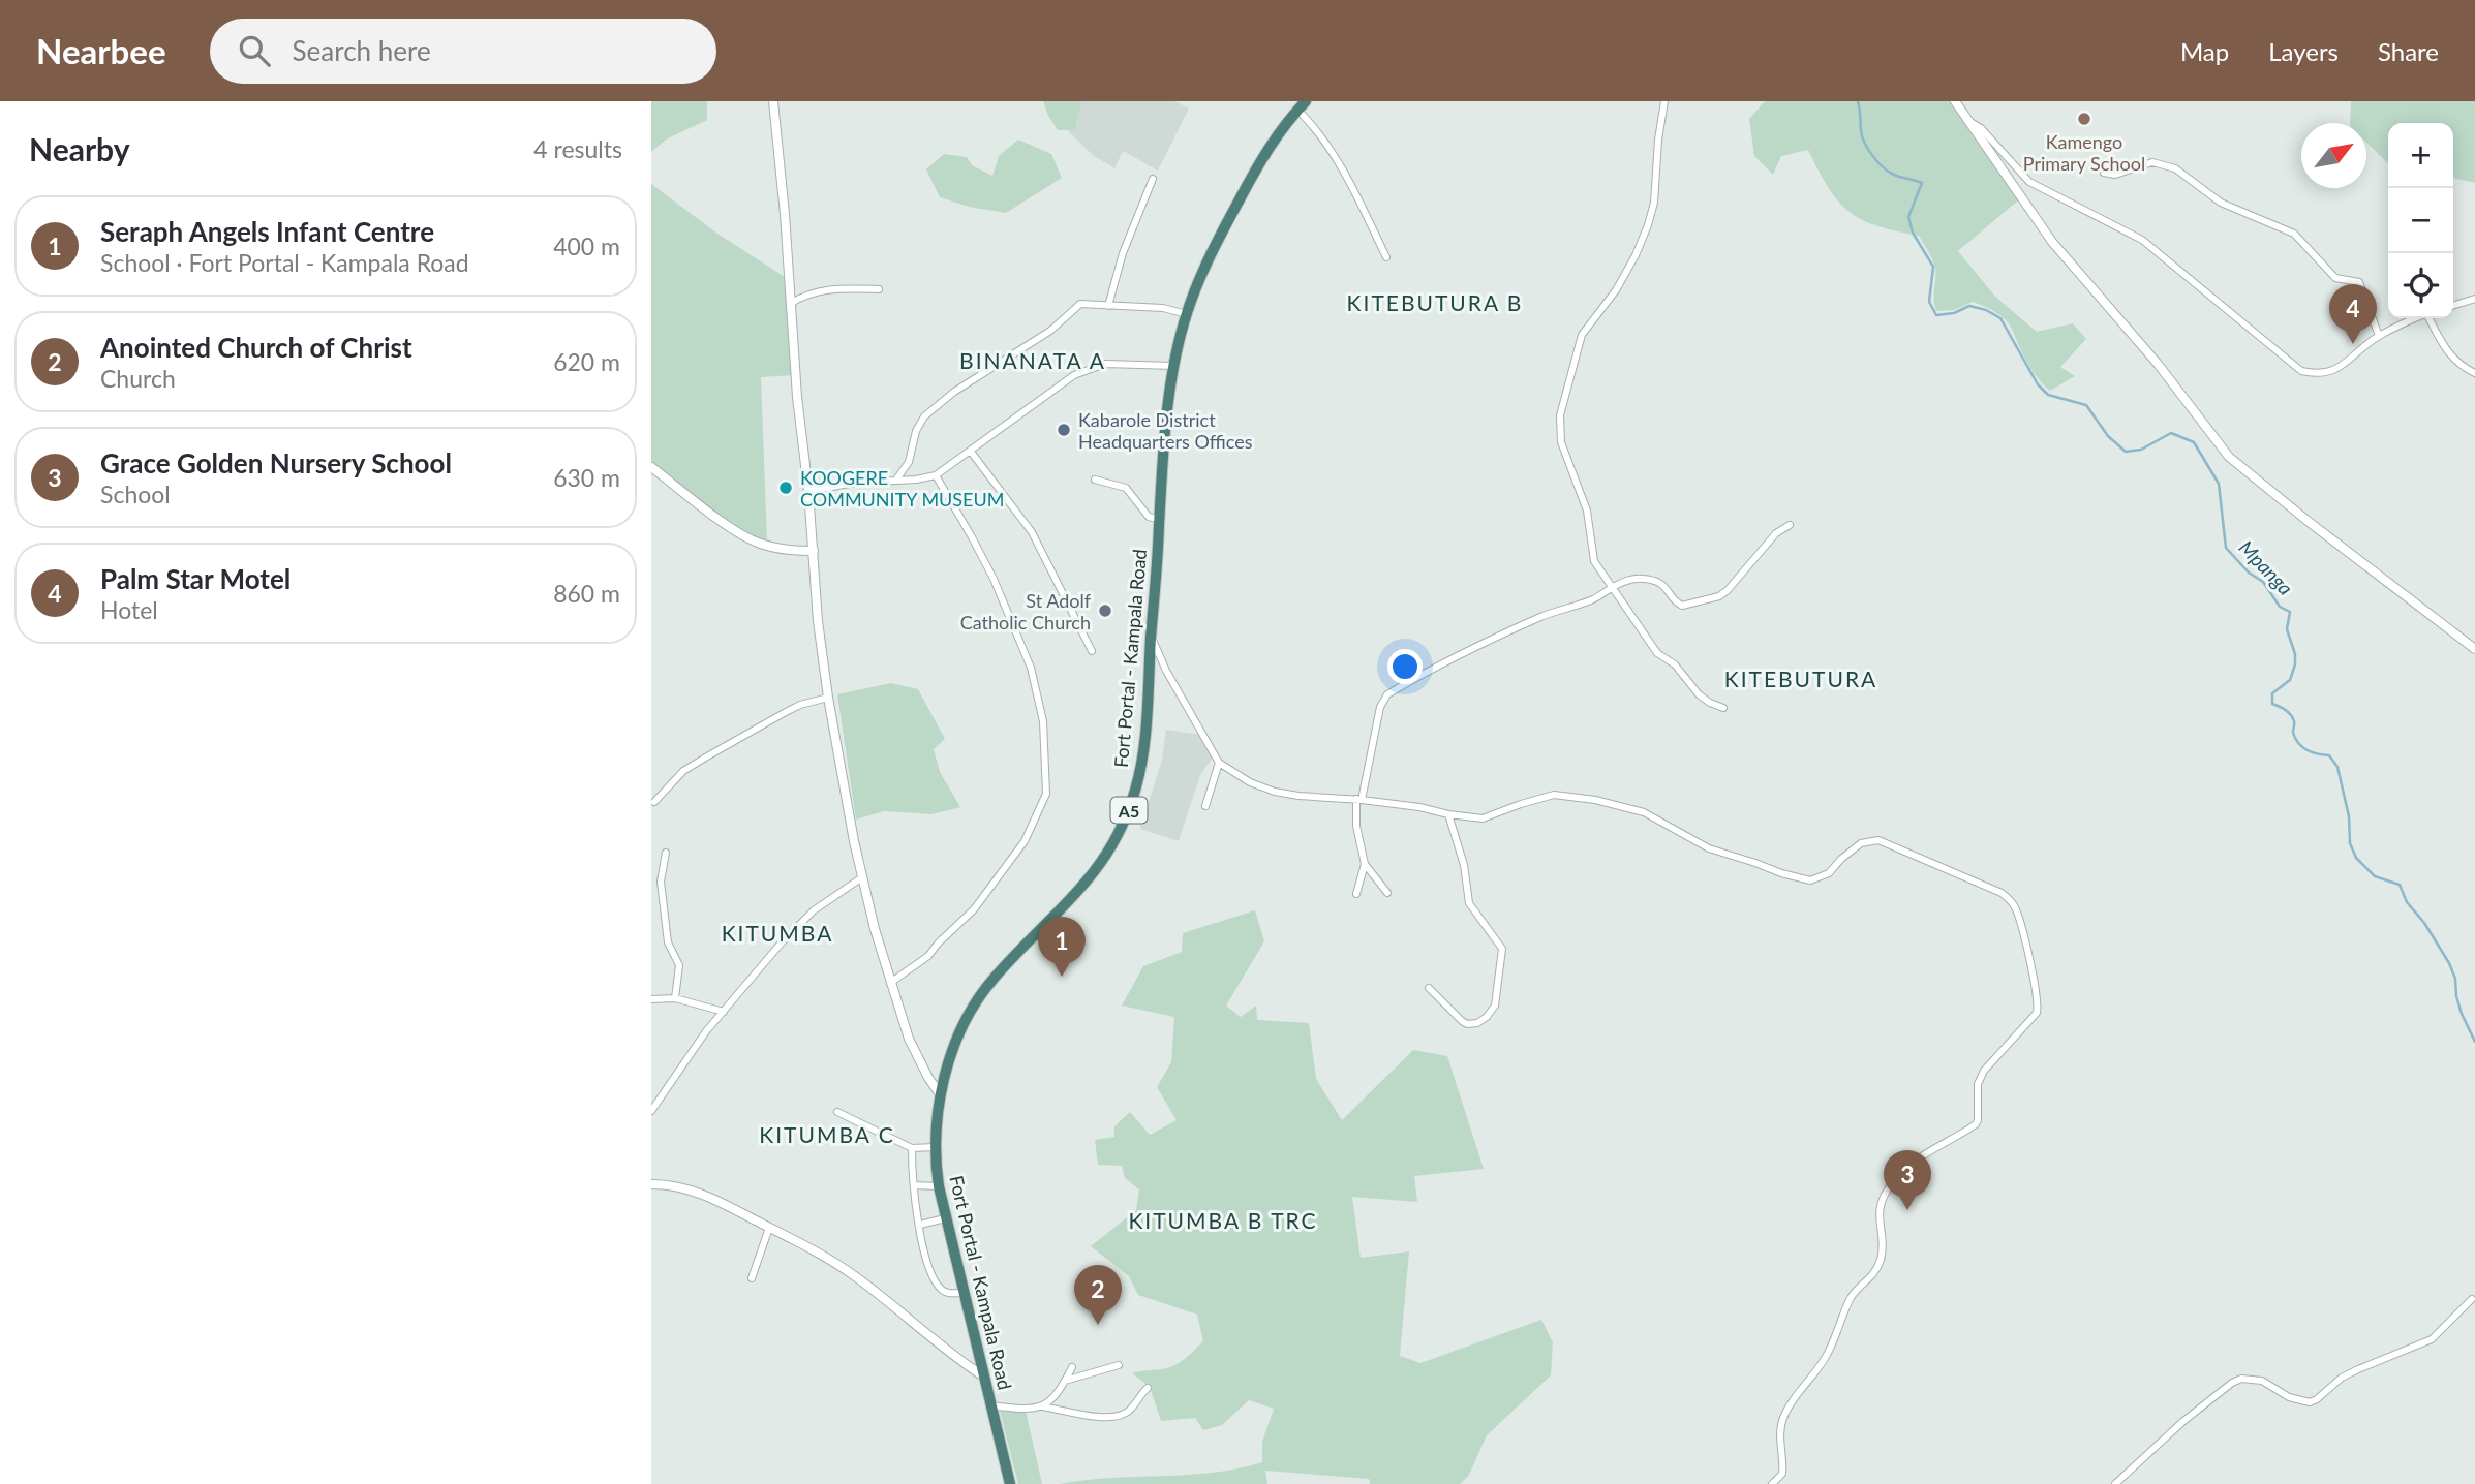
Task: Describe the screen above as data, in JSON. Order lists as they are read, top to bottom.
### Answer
{
  "streets": {
    "highway": ["Fort Portal - Kampala Road", "A5"]
  },
  "districts": [
    "KITEBUTURA B",
    "BINANATA A",
    "KITEBUTURA",
    "KITUMBA",
    "KITUMBA C",
    "KITUMBA B TRC"
  ],
  "water": ["Mpanga"],
  "places": [
    "Kamengo Primary School",
    "Kabarole District Headquarters Offices",
    "KOOGERE COMMUNITY MUSEUM",
    "St Adolf Catholic Church"
  ],
  "north": "top right",
  "page": {
    "header": "Nearbee",
    "search": "Search here",
    "nav": ["Map", "Layers", "Share"],
    "heading": ["Nearby", "4 results"],
    "map_buttons": ["+", "−"],
    "list": [
      {
        "mark": "1",
        "name": "Seraph Angels Infant Centre",
        "note": "School · Fort Portal - Kampala Road",
        "value": "400 m"
      },
      {
        "mark": "2",
        "name": "Anointed Church of Christ",
        "note": "Church",
        "value": "620 m"
      },
      {
        "mark": "3",
        "name": "Grace Golden Nursery School",
        "note": "School",
        "value": "630 m"
      },
      {
        "mark": "4",
        "name": "Palm Star Motel",
        "note": "Hotel",
        "value": "860 m"
      }
    ],
    "pins": [
      "4",
      "1",
      "3",
      "2"
    ]
  }
}
